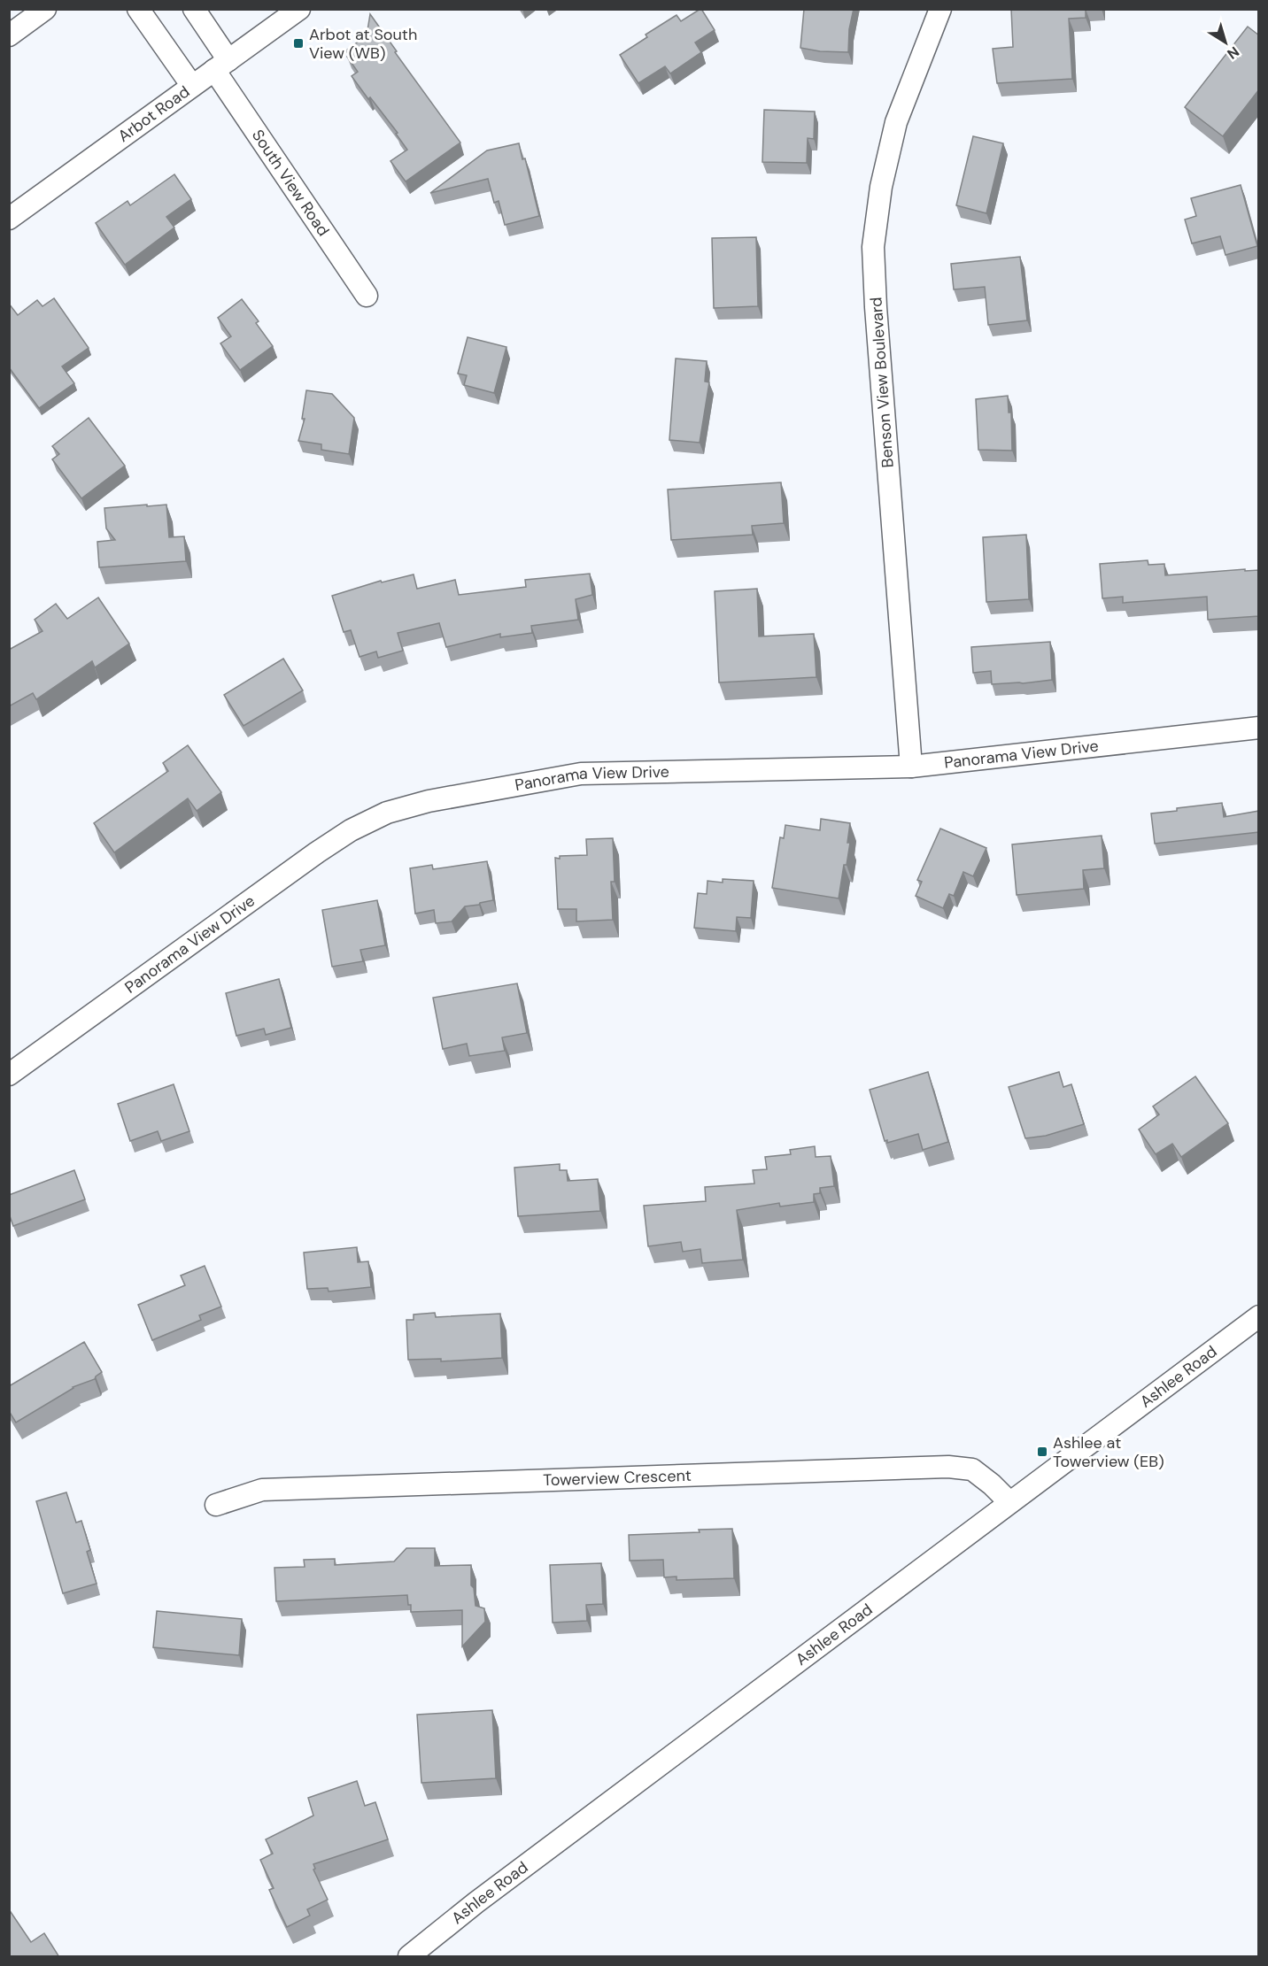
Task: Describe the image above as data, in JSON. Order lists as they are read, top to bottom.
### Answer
{
  "streets": {
    "street": [
      "Arbot Road",
      "South View Road",
      "Benson View Boulevard",
      "Panorama View Drive",
      "Ashlee Road",
      "Towerview Crescent"
    ]
  },
  "crossings": [
    ["Arbot Road", "South View Road"],
    ["Benson View Boulevard", "Panorama View Drive"],
    ["Ashlee Road", "Towerview Crescent"]
  ],
  "places": {
    "transit": ["Arbot at South View (WB)", "Ashlee at Towerview (EB)"]
  },
  "north": "bottom right"
}
